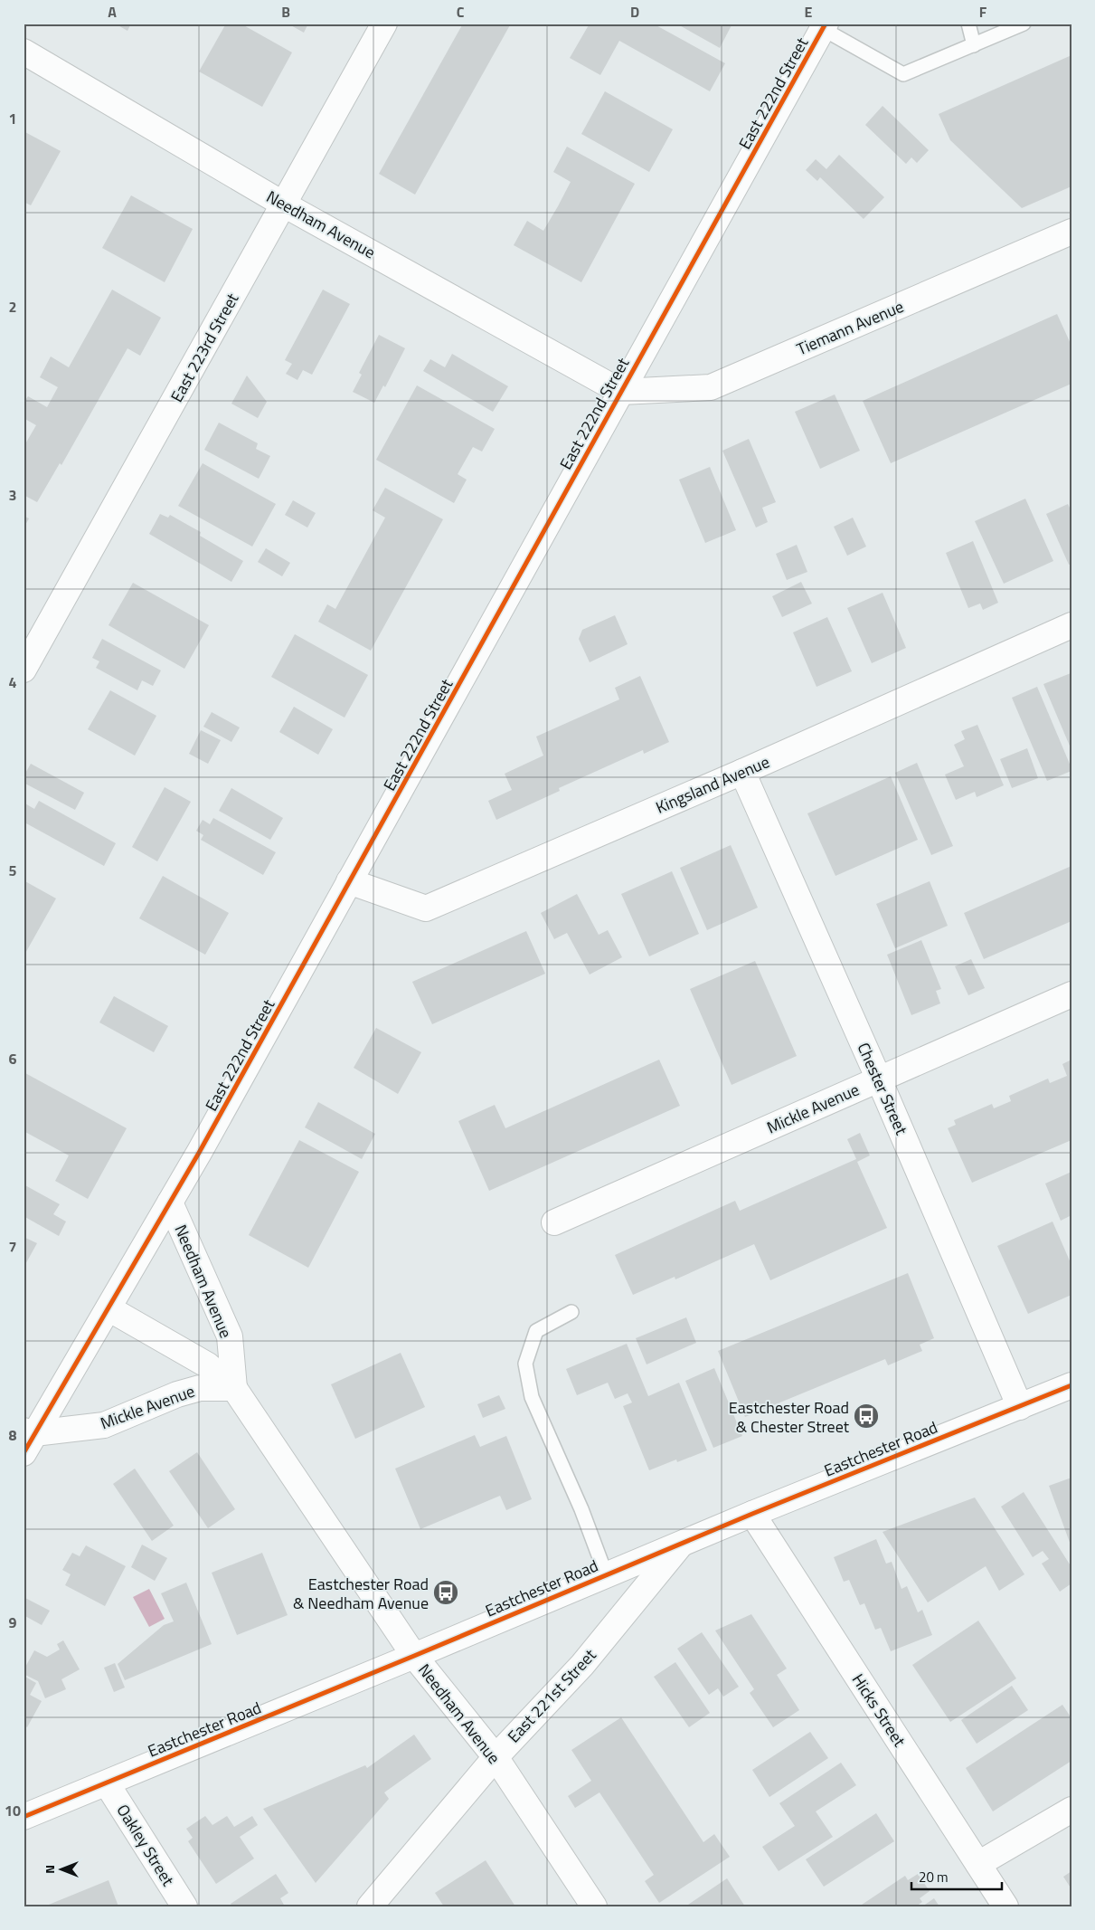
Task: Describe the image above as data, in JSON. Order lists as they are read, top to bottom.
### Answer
{
  "streets": {
    "street": [
      "East 222nd Street",
      "Needham Avenue",
      "Tiemann Avenue",
      "East 223rd Street",
      "Kingsland Avenue",
      "Chester Street",
      "Mickle Avenue",
      "Eastchester Road",
      "East 221st Street",
      "Hicks Street",
      "Oakley Street"
    ]
  },
  "crossings": [
    ["East 222nd Street", "Needham Avenue"],
    ["East 222nd Street", "Tiemann Avenue"],
    ["East 222nd Street", "Kingsland Avenue"],
    ["East 222nd Street", "Mickle Avenue"],
    ["Needham Avenue", "Tiemann Avenue"],
    ["Needham Avenue", "East 223rd Street"],
    ["Needham Avenue", "Mickle Avenue"],
    ["Needham Avenue", "Eastchester Road"],
    ["Needham Avenue", "East 221st Street"],
    ["Kingsland Avenue", "Chester Street"],
    ["Chester Street", "Mickle Avenue"],
    ["Chester Street", "Eastchester Road"],
    ["Eastchester Road", "East 221st Street"],
    ["Eastchester Road", "Hicks Street"],
    ["Eastchester Road", "Oakley Street"]
  ],
  "places": {
    "bus stop": ["Eastchester Road & Chester Street", "Eastchester Road & Needham Avenue"]
  },
  "scale_bar": "20 m",
  "north": "left",
  "grid": {
    "columns": [
      "A",
      "B",
      "C",
      "D",
      "E",
      "F"
    ],
    "rows": [
      "1",
      "2",
      "3",
      "4",
      "5",
      "6",
      "7",
      "8",
      "9",
      "10"
    ]
  }
}
